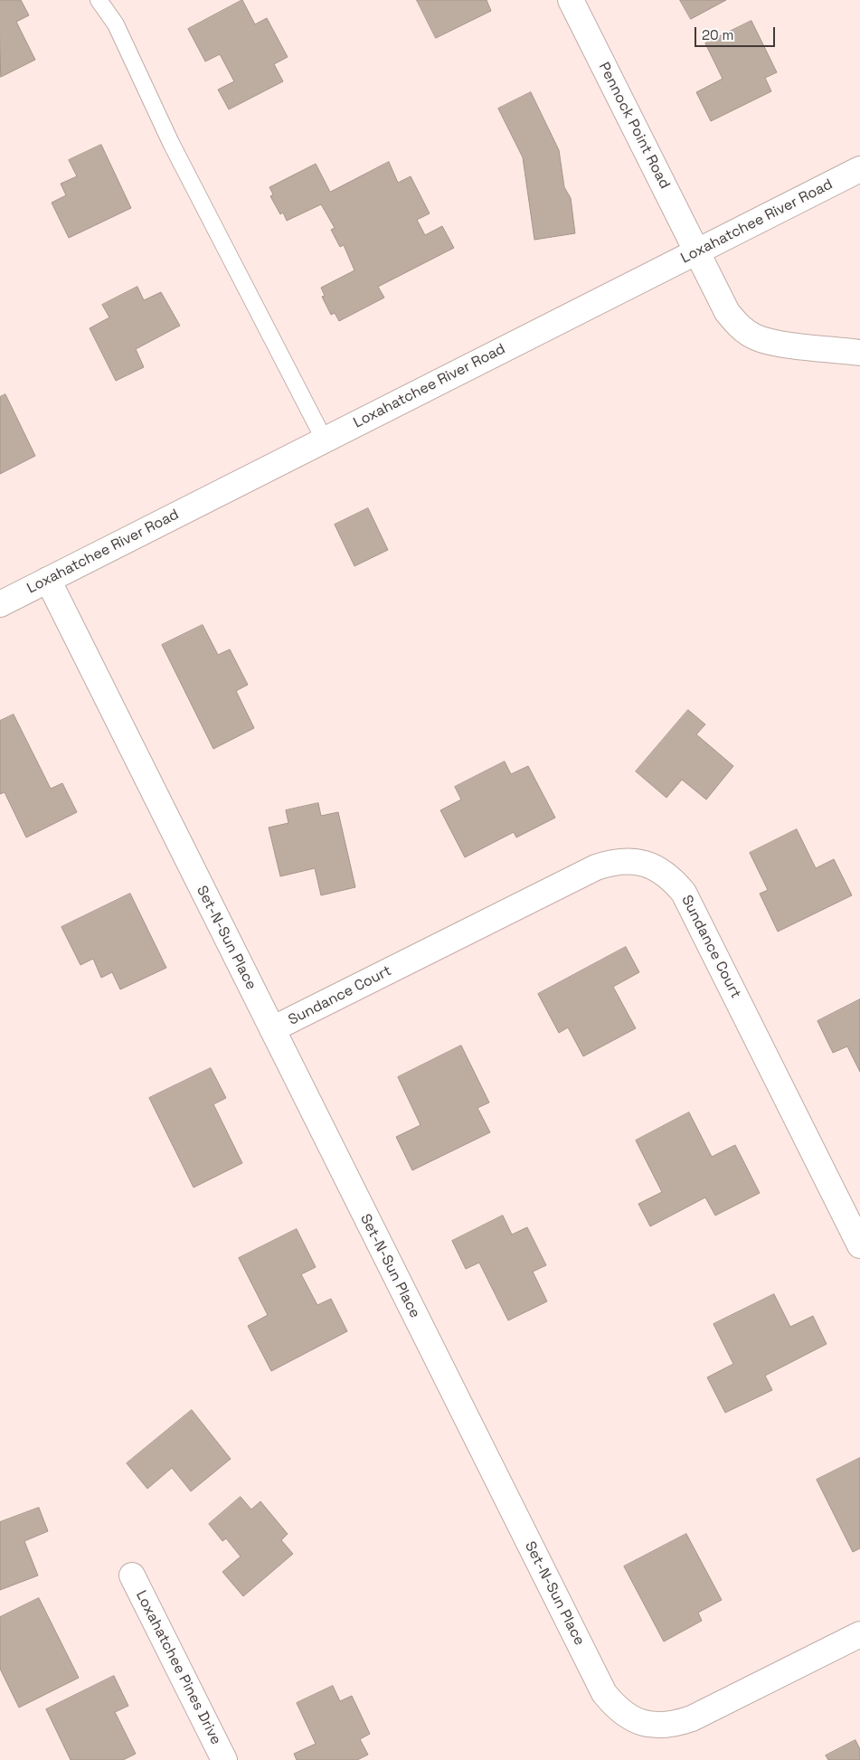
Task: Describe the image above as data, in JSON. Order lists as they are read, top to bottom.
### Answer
{
  "streets": {
    "street": [
      "Pennock Point Road",
      "Loxahatchee River Road",
      "Set-N-Sun Place",
      "Sundance Court",
      "Loxahatchee Pines Drive"
    ]
  },
  "crossings": [
    ["Pennock Point Road", "Loxahatchee River Road"],
    ["Loxahatchee River Road", "Set-N-Sun Place"],
    ["Set-N-Sun Place", "Sundance Court"]
  ],
  "scale_bar": "20 m"
}
